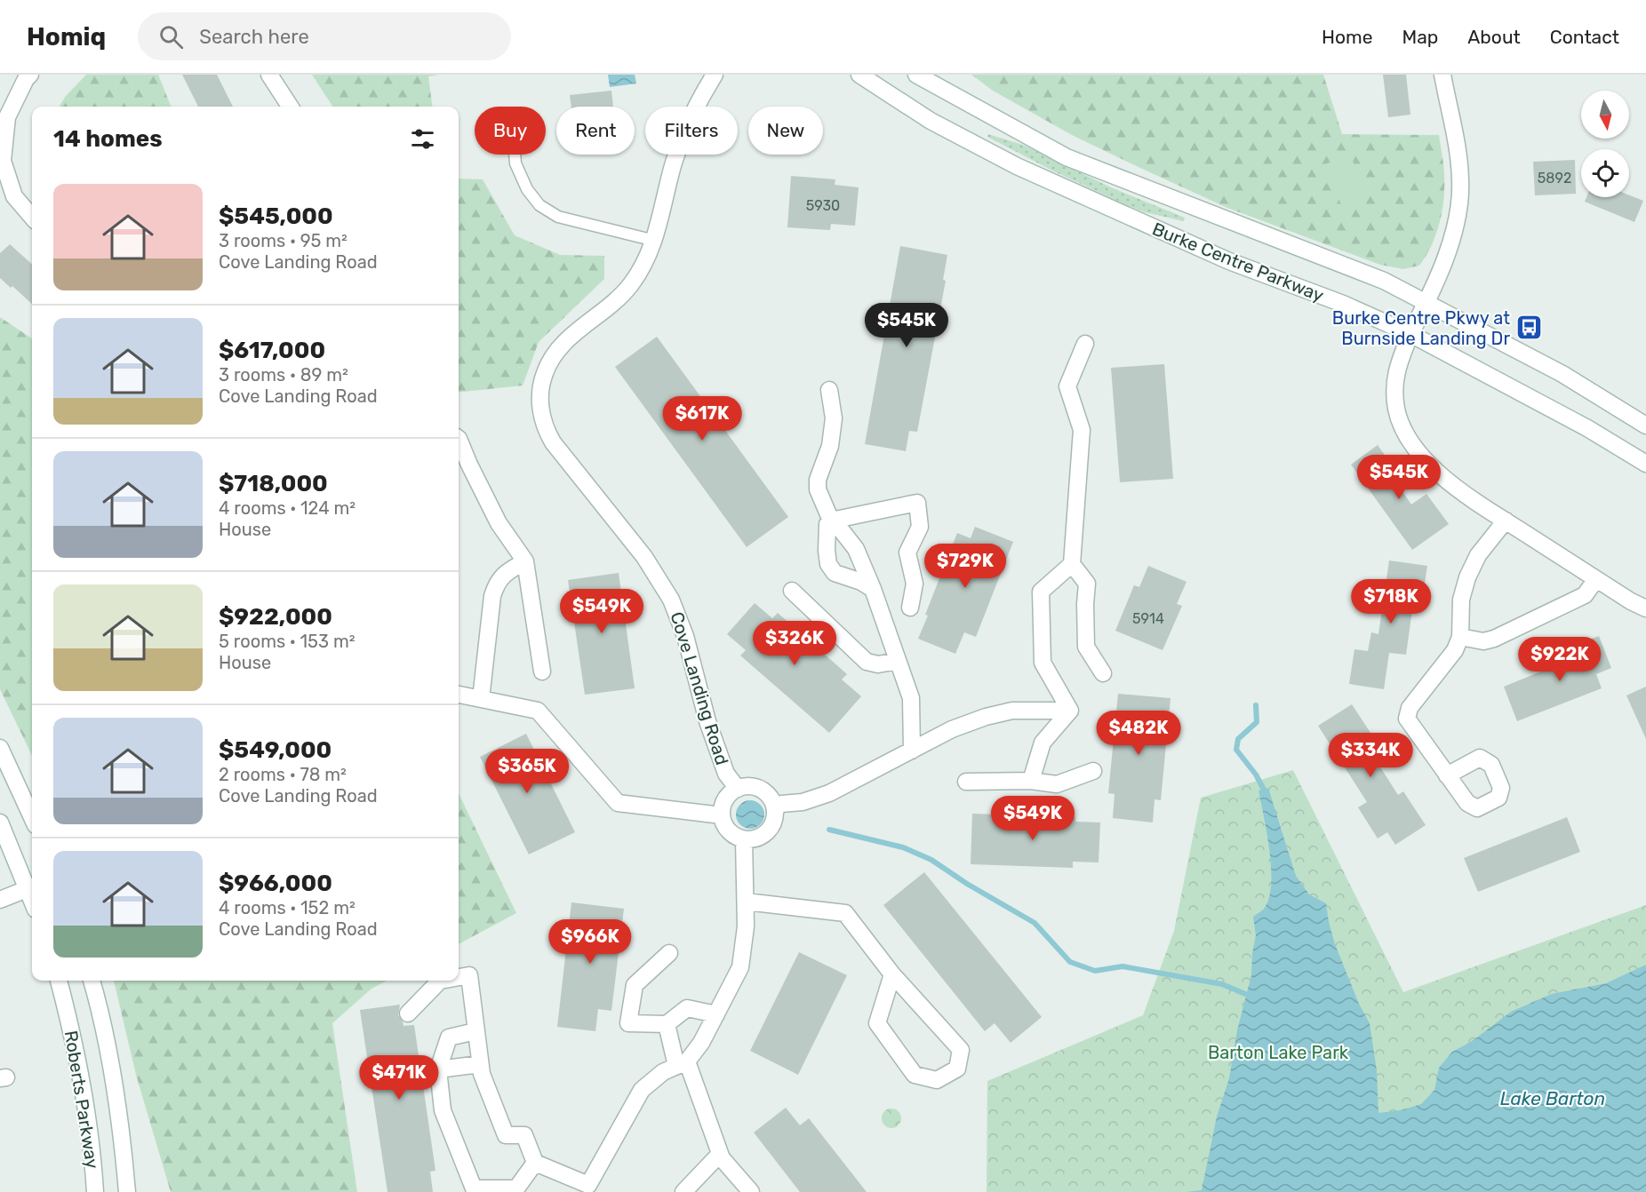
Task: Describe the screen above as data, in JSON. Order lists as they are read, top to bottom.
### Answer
{
  "streets": {
    "street": ["Burke Centre Parkway", "Cove Landing Road", "Roberts Parkway"]
  },
  "water": ["Lake Barton"],
  "parks": ["Barton Lake Park"],
  "places": {
    "bus stop": ["Burke Centre Pkwy at Burnside Landing Dr"]
  },
  "house_numbers": ["5892", "5930", "5914"],
  "north": "bottom",
  "page": {
    "header": "Homiq",
    "search": "Search here",
    "nav": [
      "Home",
      "Map",
      "About",
      "Contact"
    ],
    "chip": [
      "Buy",
      "Rent",
      "Filters",
      "New"
    ],
    "heading": "14 homes",
    "list": [
      {
        "name": "$545,000",
        "note": "3 rooms · 95 m² · Cove Landing Road"
      },
      {
        "name": "$617,000",
        "note": "3 rooms · 89 m² · Cove Landing Road"
      },
      {
        "name": "$718,000",
        "note": "4 rooms · 124 m² · House"
      },
      {
        "name": "$922,000",
        "note": "5 rooms · 153 m² · House"
      },
      {
        "name": "$549,000",
        "note": "2 rooms · 78 m² · Cove Landing Road"
      },
      {
        "name": "$966,000",
        "note": "4 rooms · 152 m² · Cove Landing Road"
      }
    ],
    "price": [
      "$545K",
      "$617K",
      "$545K",
      "$729K",
      "$718K",
      "$549K",
      "$326K",
      "$922K",
      "$482K",
      "$334K",
      "$365K",
      "$549K",
      "$966K",
      "$471K"
    ]
  }
}
